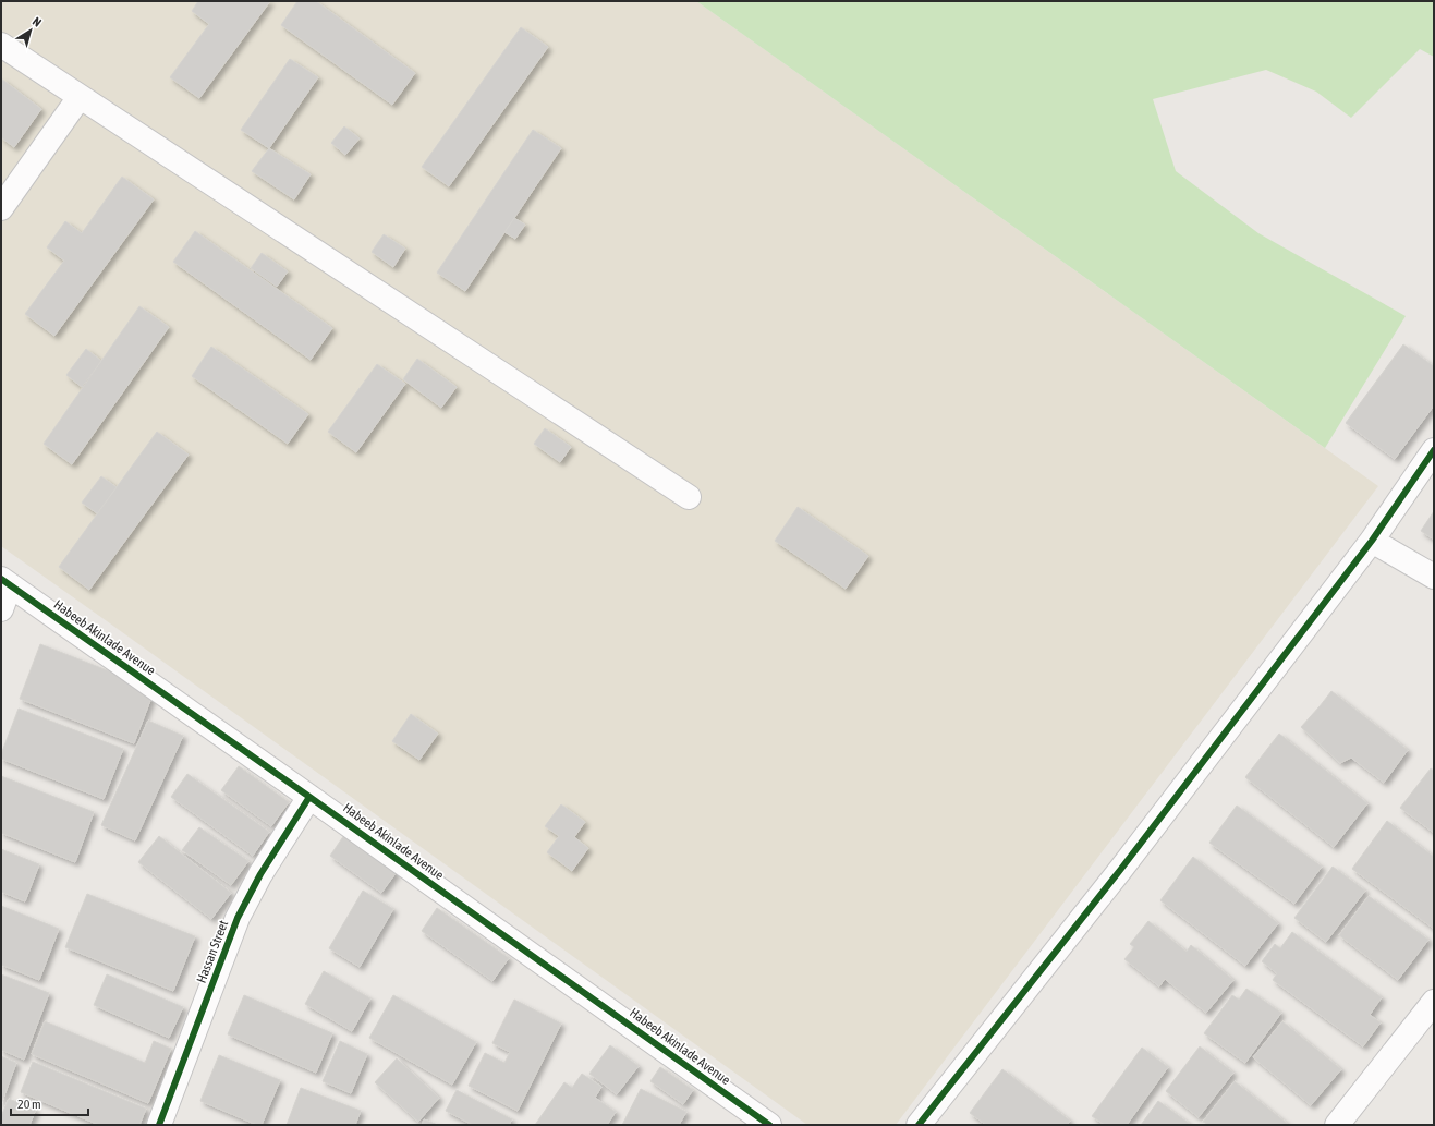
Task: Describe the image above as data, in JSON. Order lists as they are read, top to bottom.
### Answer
{
  "streets": {
    "street": ["Habeeb Akinlade Avenue", "Hassan Street"]
  },
  "crossings": [
    ["Habeeb Akinlade Avenue", "Hassan Street"]
  ],
  "scale_bar": "20 m",
  "north": "top right"
}
